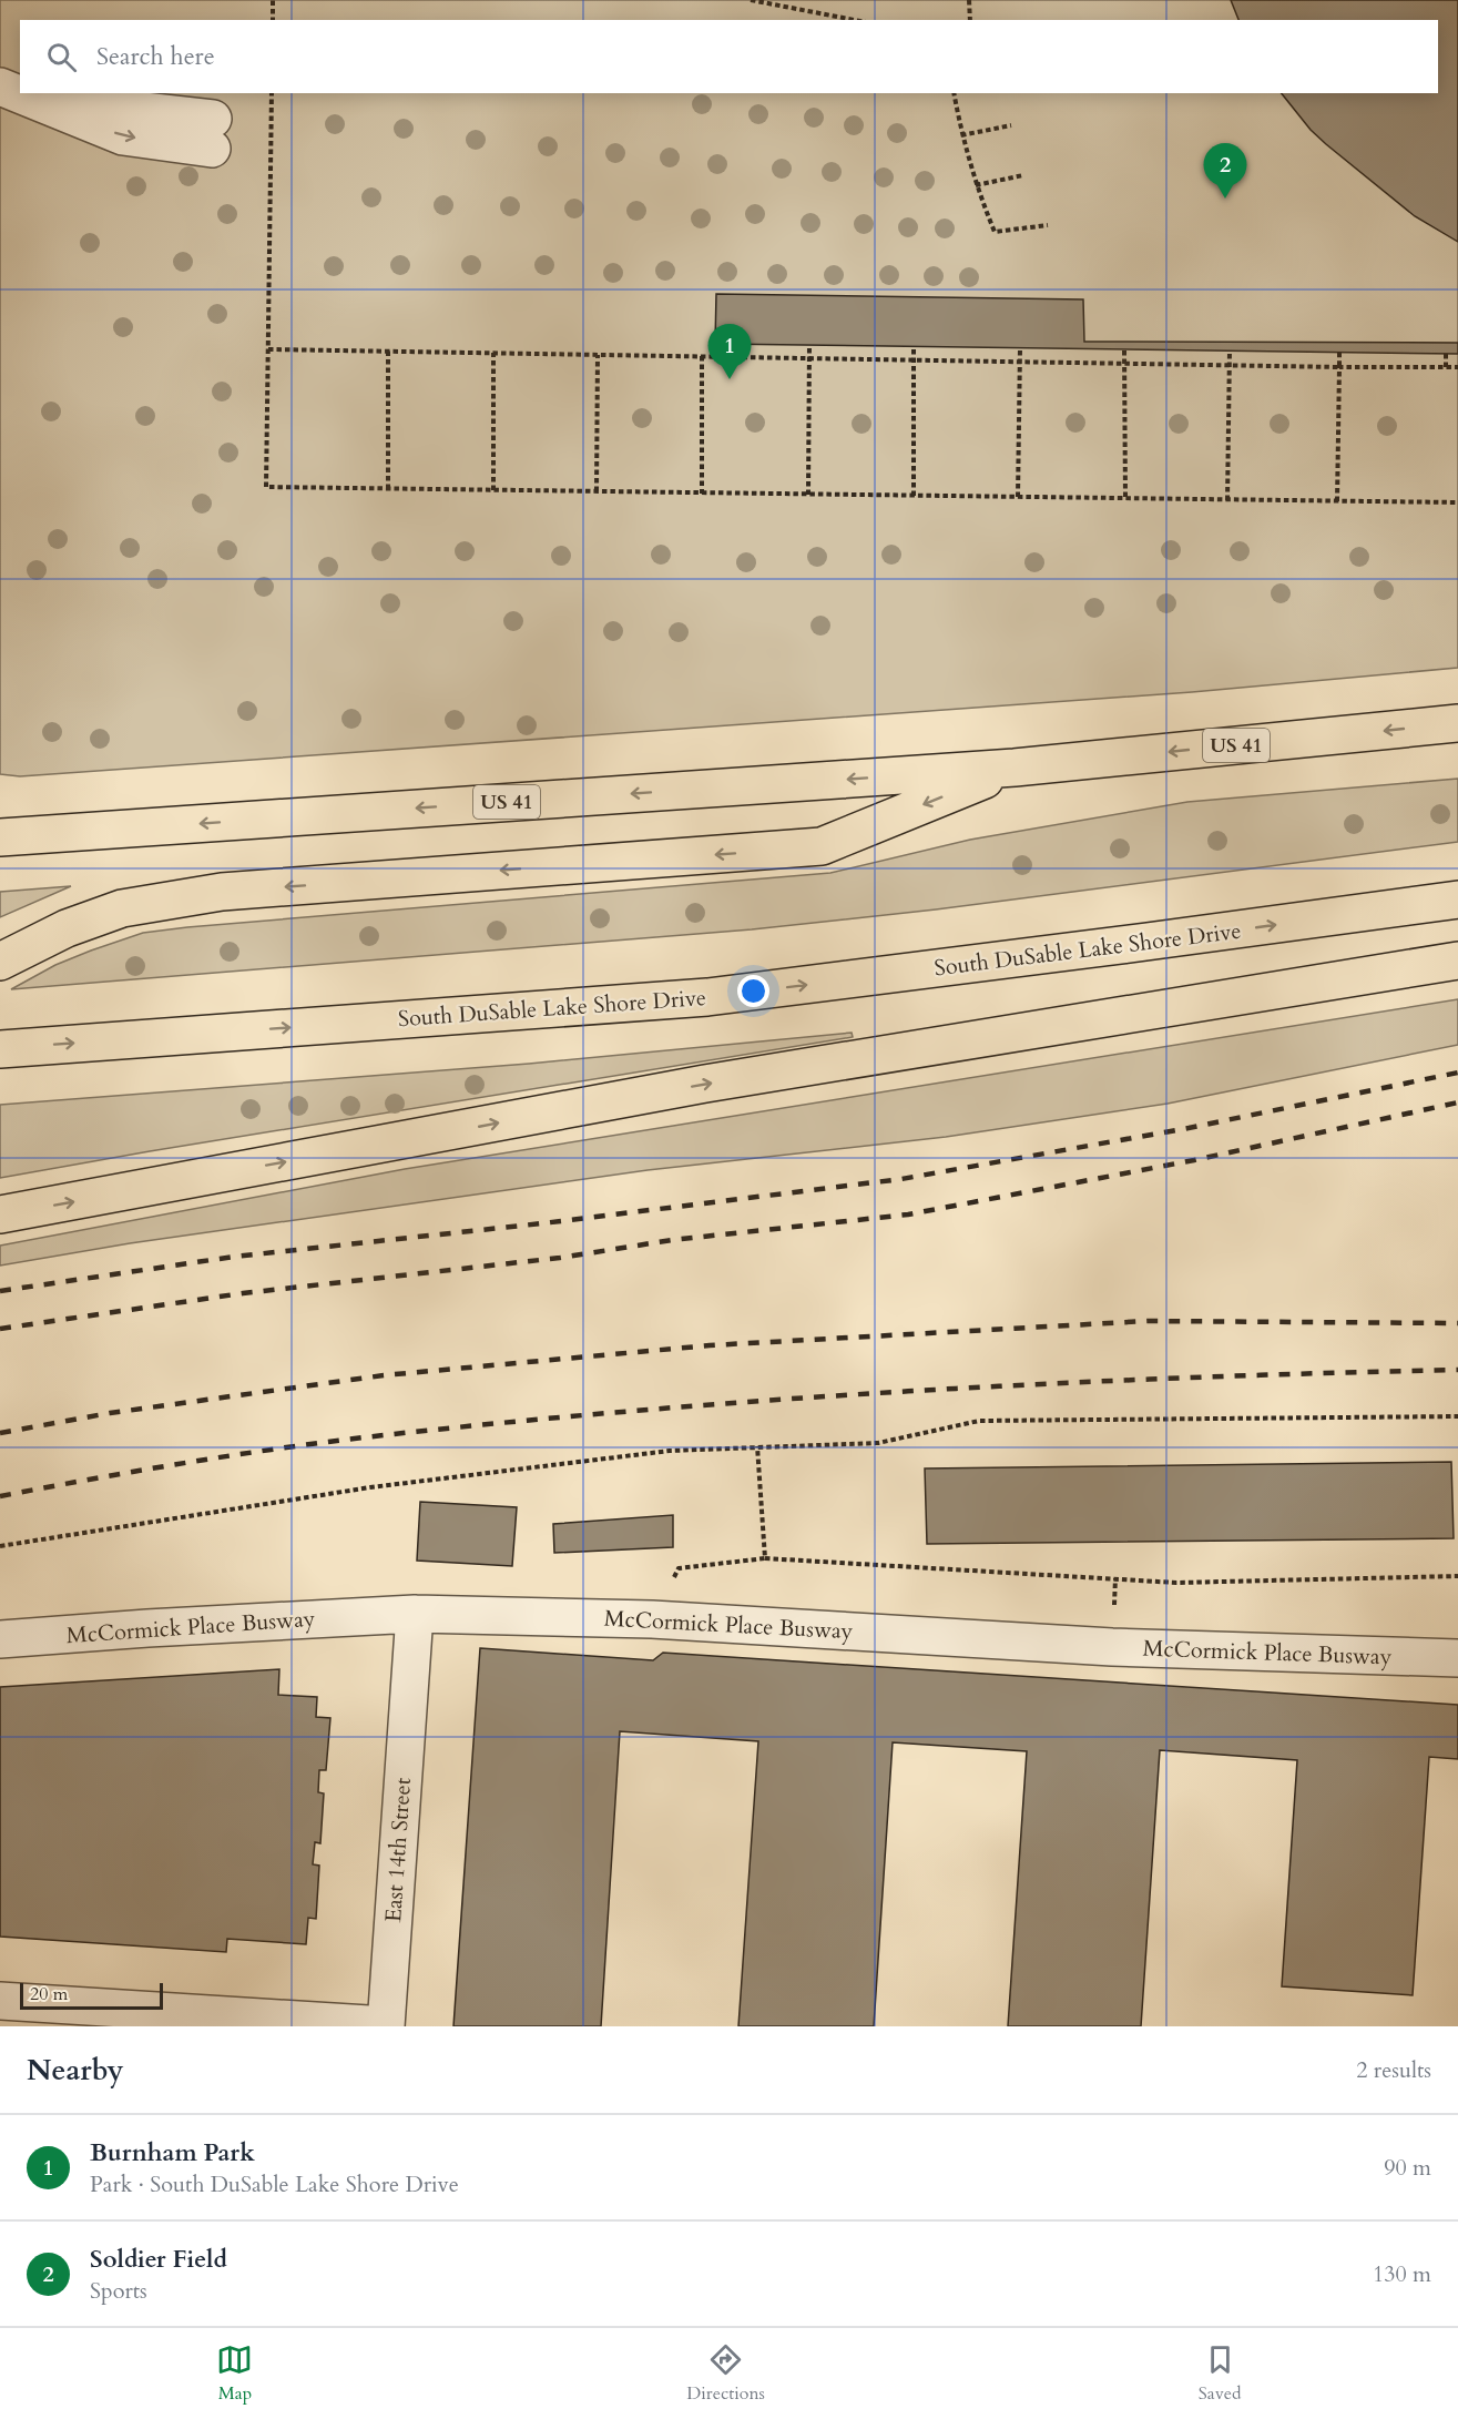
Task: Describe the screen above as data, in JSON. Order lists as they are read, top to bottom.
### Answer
{
  "streets": {
    "highway": ["US 41", "South DuSable Lake Shore Drive"],
    "street": ["McCormick Place Busway", "East 14th Street"]
  },
  "crossings": [
    ["McCormick Place Busway", "East 14th Street"]
  ],
  "scale_bar": "20 m",
  "page": {
    "search": "Search here",
    "pins": ["2", "1"],
    "scale": "20 m",
    "heading": ["Nearby", "2 results"],
    "list": [
      {
        "mark": "1",
        "name": "Burnham Park",
        "note": "Park · South DuSable Lake Shore Drive",
        "value": "90 m"
      },
      {
        "mark": "2",
        "name": "Soldier Field",
        "note": "Sports",
        "value": "130 m"
      }
    ],
    "nav": ["Map", "Directions", "Saved"]
  }
}
